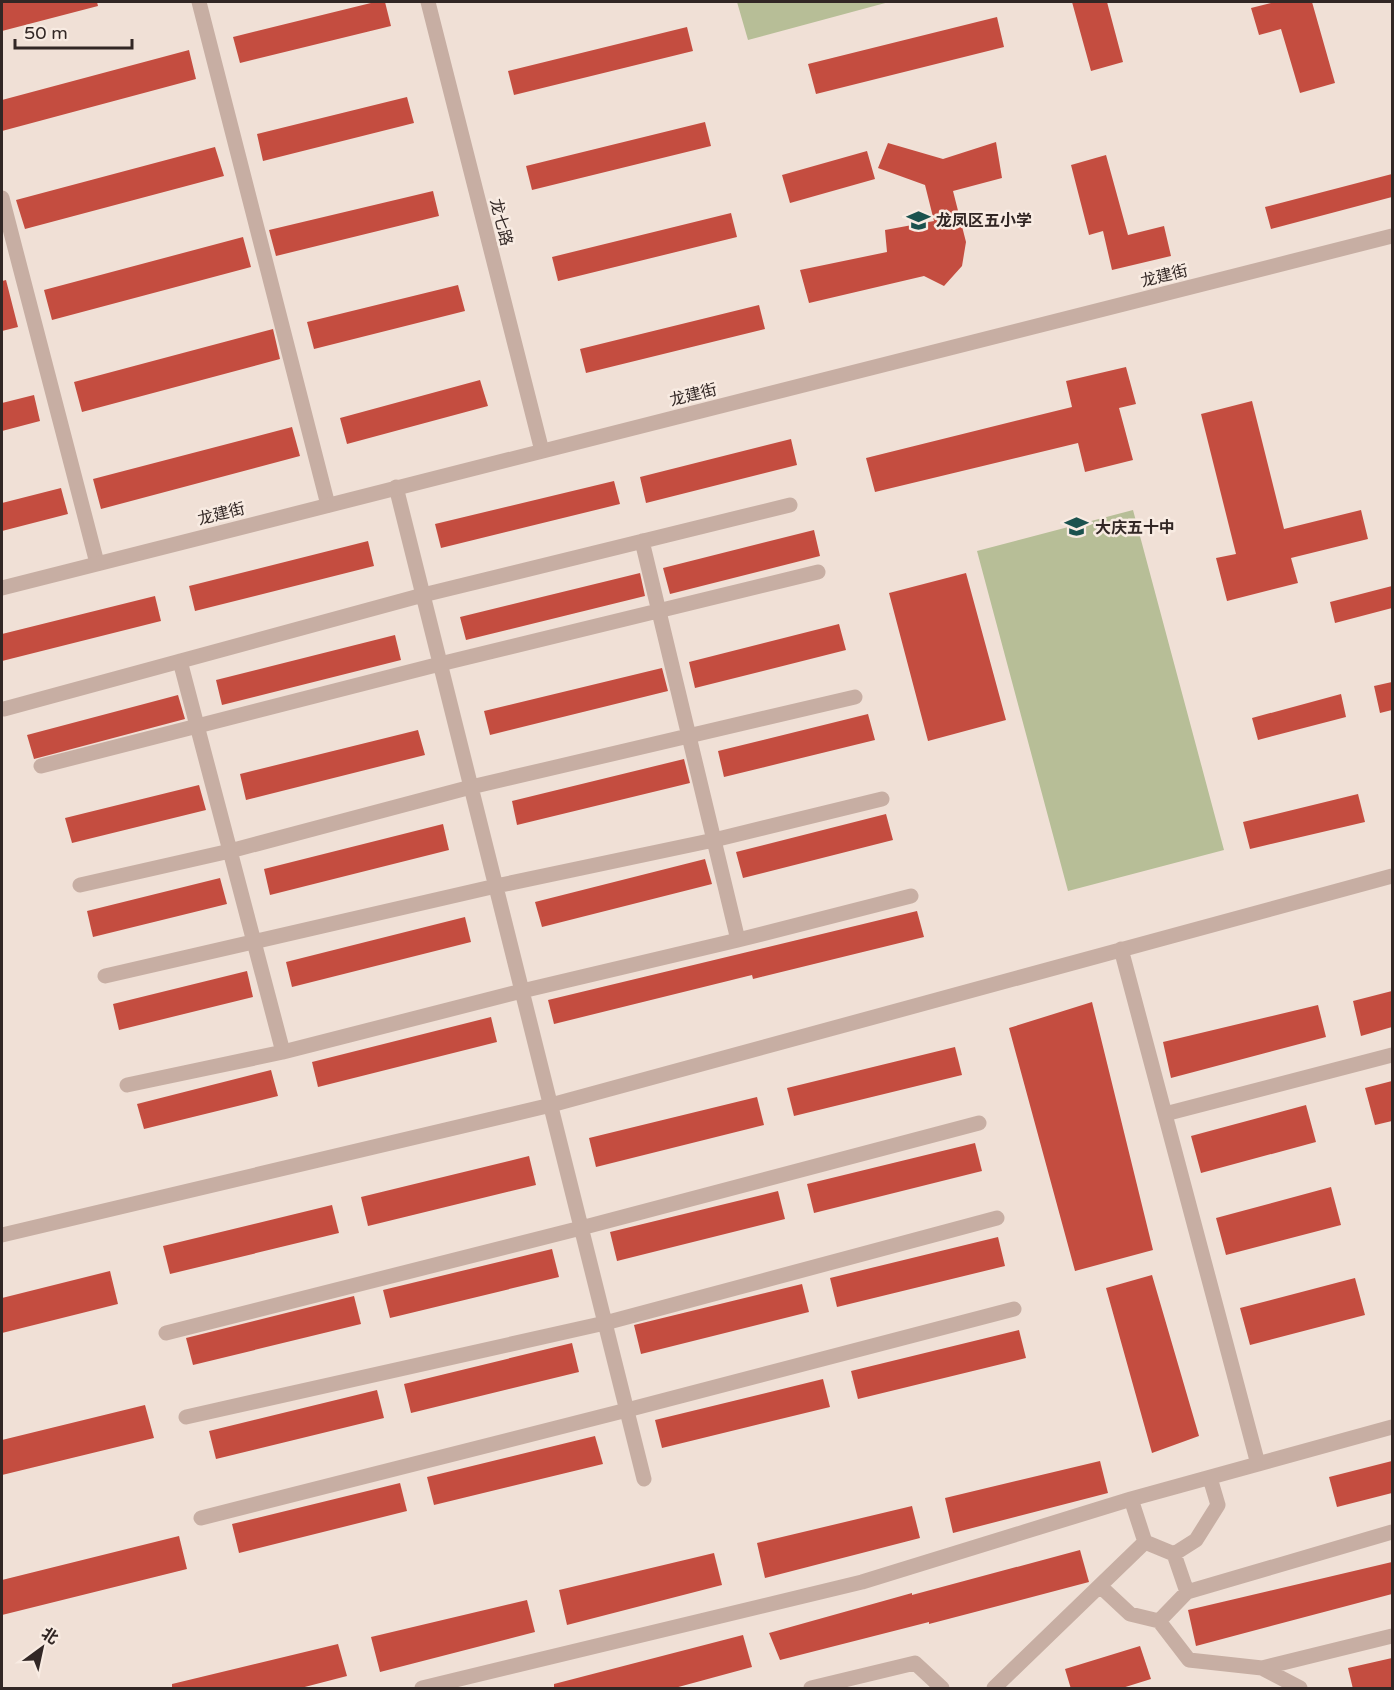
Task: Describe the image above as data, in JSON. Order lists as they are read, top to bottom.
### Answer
{
  "streets": {
    "street": ["龙七路", "龙建街"]
  },
  "crossings": [
    ["龙七路", "龙建街"]
  ],
  "places": {
    "school or university": ["龙凤区五小学", "大庆五十中"]
  },
  "scale_bar": "50 m",
  "north": "top right"
}
